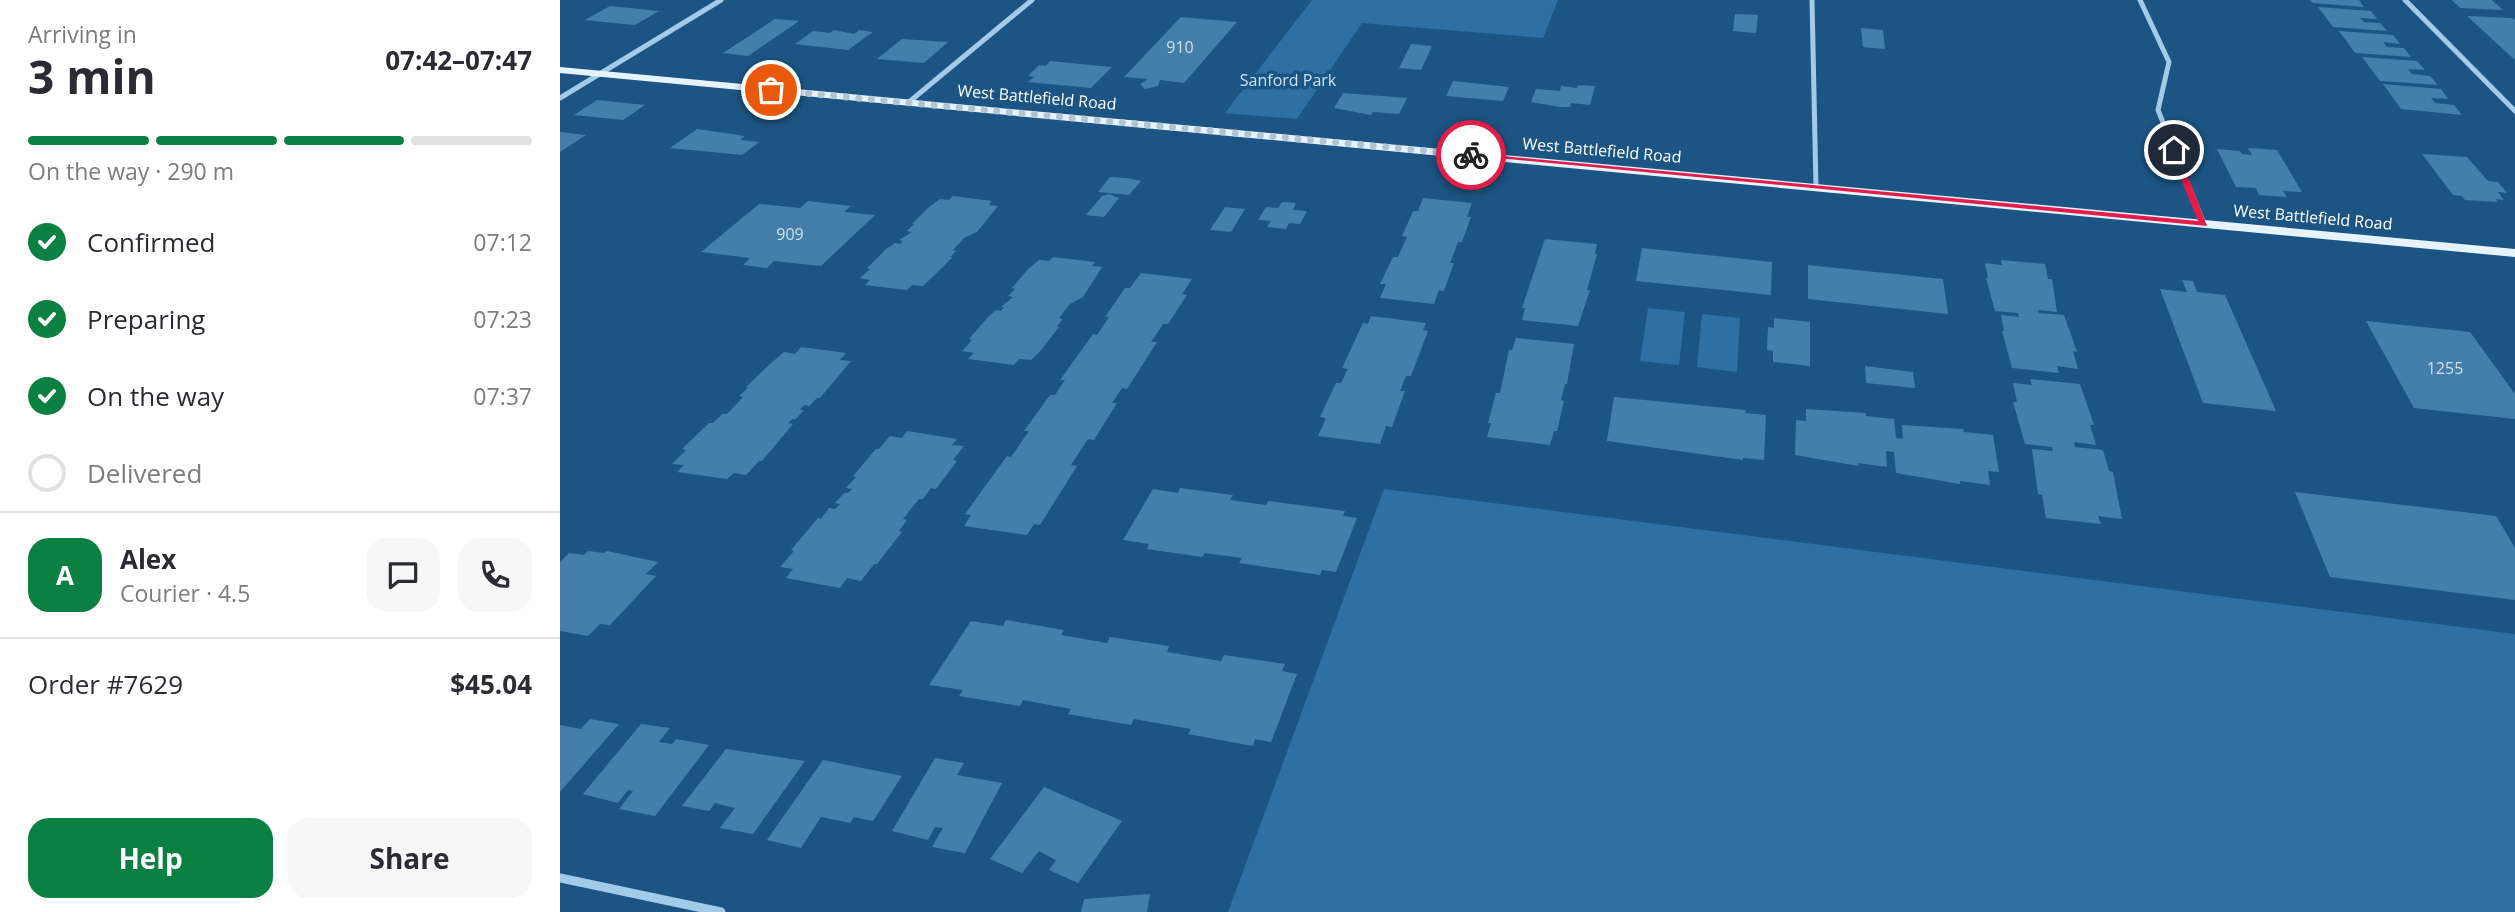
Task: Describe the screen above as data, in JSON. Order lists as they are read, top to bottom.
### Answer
{
  "streets": {
    "main road": ["West Battlefield Road"]
  },
  "parks": ["Sanford Park"],
  "house_numbers": ["910", "909", "1255"],
  "page": {
    "heading": ["3 min", "Arriving in", "07:42–07:47"],
    "panel": [
      "Alex",
      "Courier · 4.5",
      "Order #7629",
      "$45.04"
    ],
    "bar": "On the way · 290 m",
    "list": [
      ["Confirmed", "07:12"],
      ["Preparing", "07:23"],
      ["On the way", "07:37"],
      "Delivered"
    ],
    "round": "A",
    "buttons": ["Help", "Share"]
  }
}
